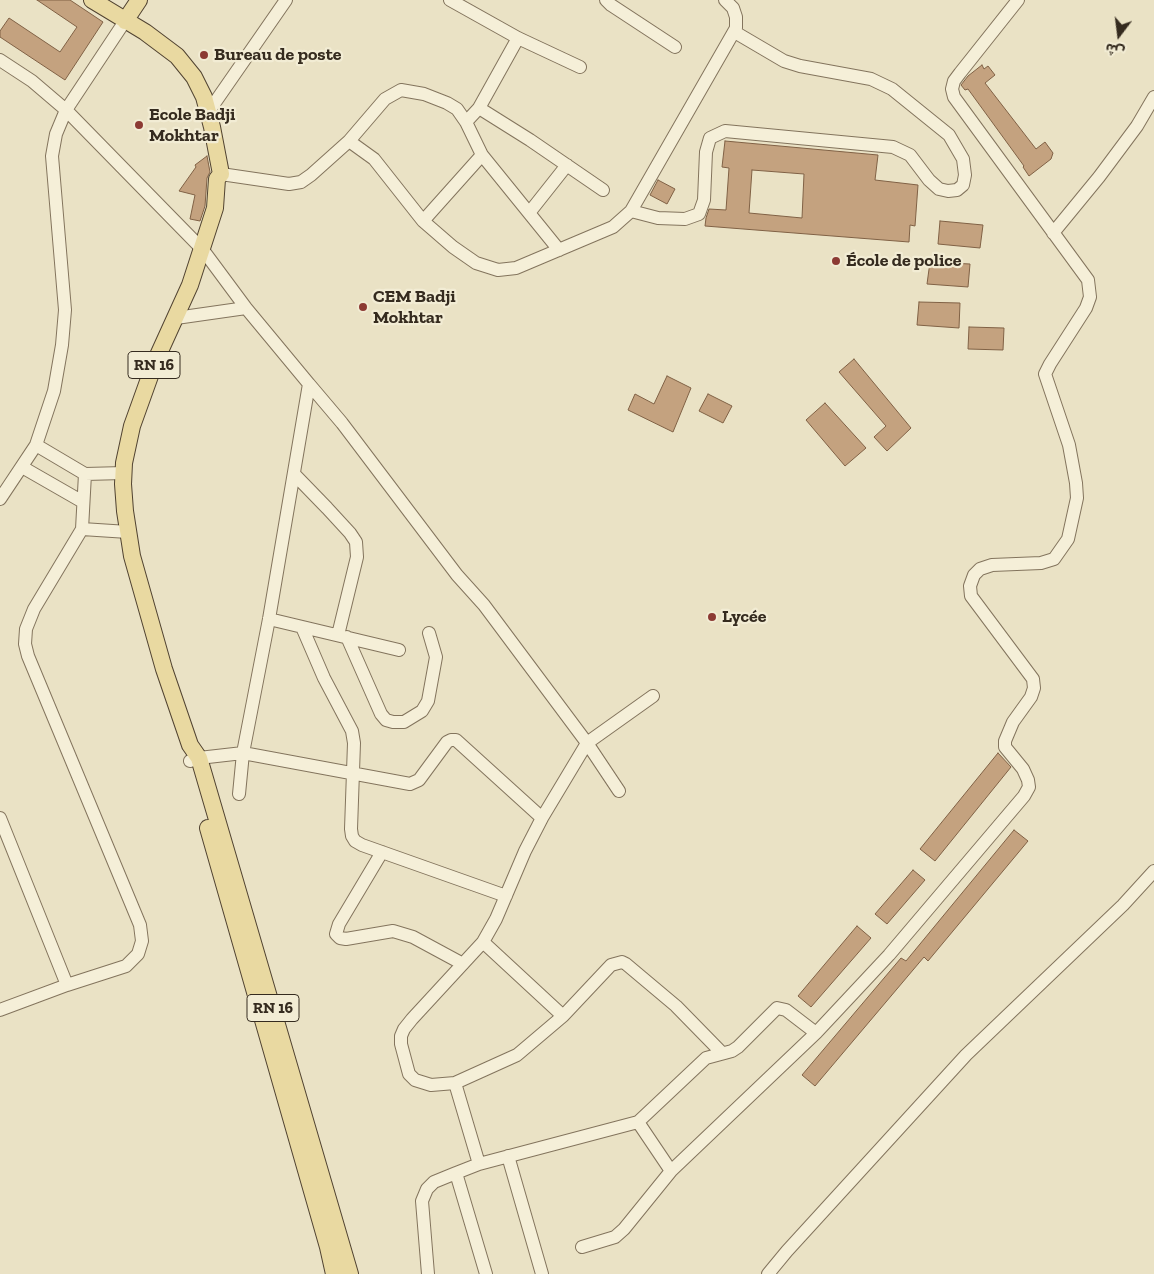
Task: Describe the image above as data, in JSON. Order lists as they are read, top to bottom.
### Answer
{
  "streets": {
    "main road": ["RN 16"]
  },
  "places": [
    "Bureau de poste",
    "Ecole Badji Mokhtar",
    "École de police",
    "CEM Badji Mokhtar",
    "Lycée"
  ],
  "north": "bottom"
}
